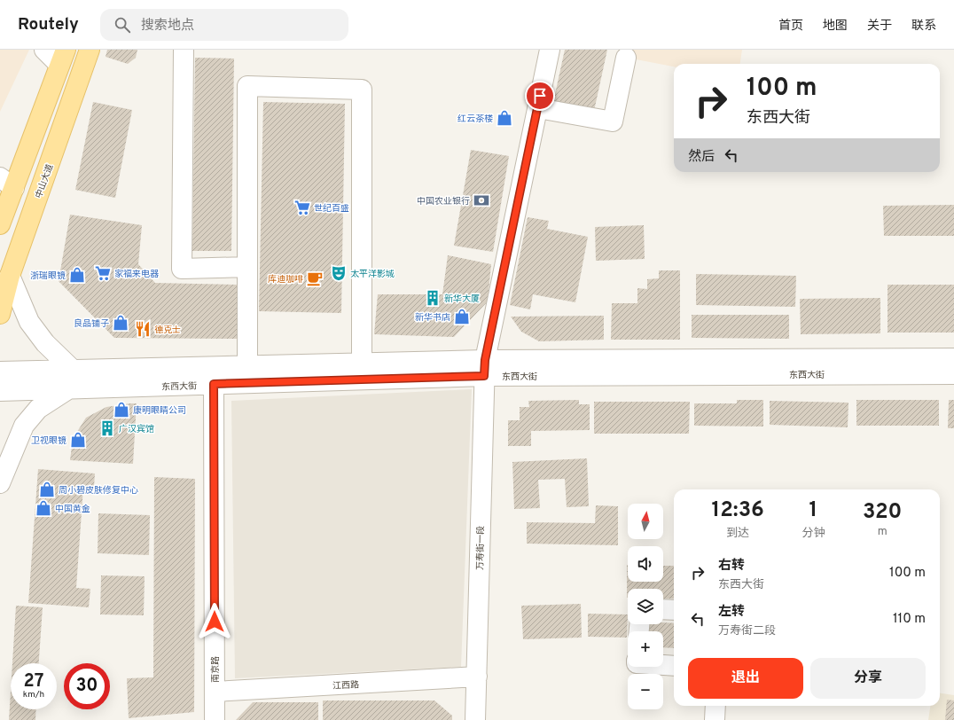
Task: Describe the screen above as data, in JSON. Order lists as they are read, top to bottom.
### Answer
{
  "streets": {
    "main road": ["中山大道"],
    "street": [
      "东西大街",
      "万寿街一段",
      "南京路",
      "江西路"
    ]
  },
  "crossings": [
    ["东西大街", "万寿街一段"],
    ["东西大街", "南京路"],
    ["万寿街一段", "江西路"],
    ["南京路", "江西路"]
  ],
  "places": {
    "shop": [
      "红云茶楼",
      "浙瑞眼镜",
      "新华书店",
      "良品铺子",
      "康明眼睛公司",
      "卫视眼镜",
      "周小碧皮肤修复中心",
      "中国黄金"
    ],
    "bank": ["中国农业银行"],
    "supermarket": ["世纪百盛", "家福来电器"],
    "theatre": ["太平洋影城"],
    "cafe": ["库迪咖啡"],
    "building": ["新华大厦", "广汉宾馆"],
    "restaurant": ["德克士"]
  },
  "north": "top",
  "page": {
    "header": "Routely",
    "search": "搜索地点",
    "nav": [
      "首页",
      "地图",
      "关于",
      "联系"
    ],
    "turn": ["100 m", "东西大街"],
    "then": "然后",
    "eta": [
      "12:36",
      "到达",
      "1",
      "分钟",
      "320",
      "m"
    ],
    "map_buttons": ["+", "−"],
    "list": [
      {
        "name": "右转",
        "note": "东西大街",
        "value": "100 m"
      },
      {
        "name": "左转",
        "note": "万寿街二段",
        "value": "110 m"
      }
    ],
    "buttons": ["退出", "分享"],
    "speed": "27 km/h",
    "limit": "30"
  }
}
